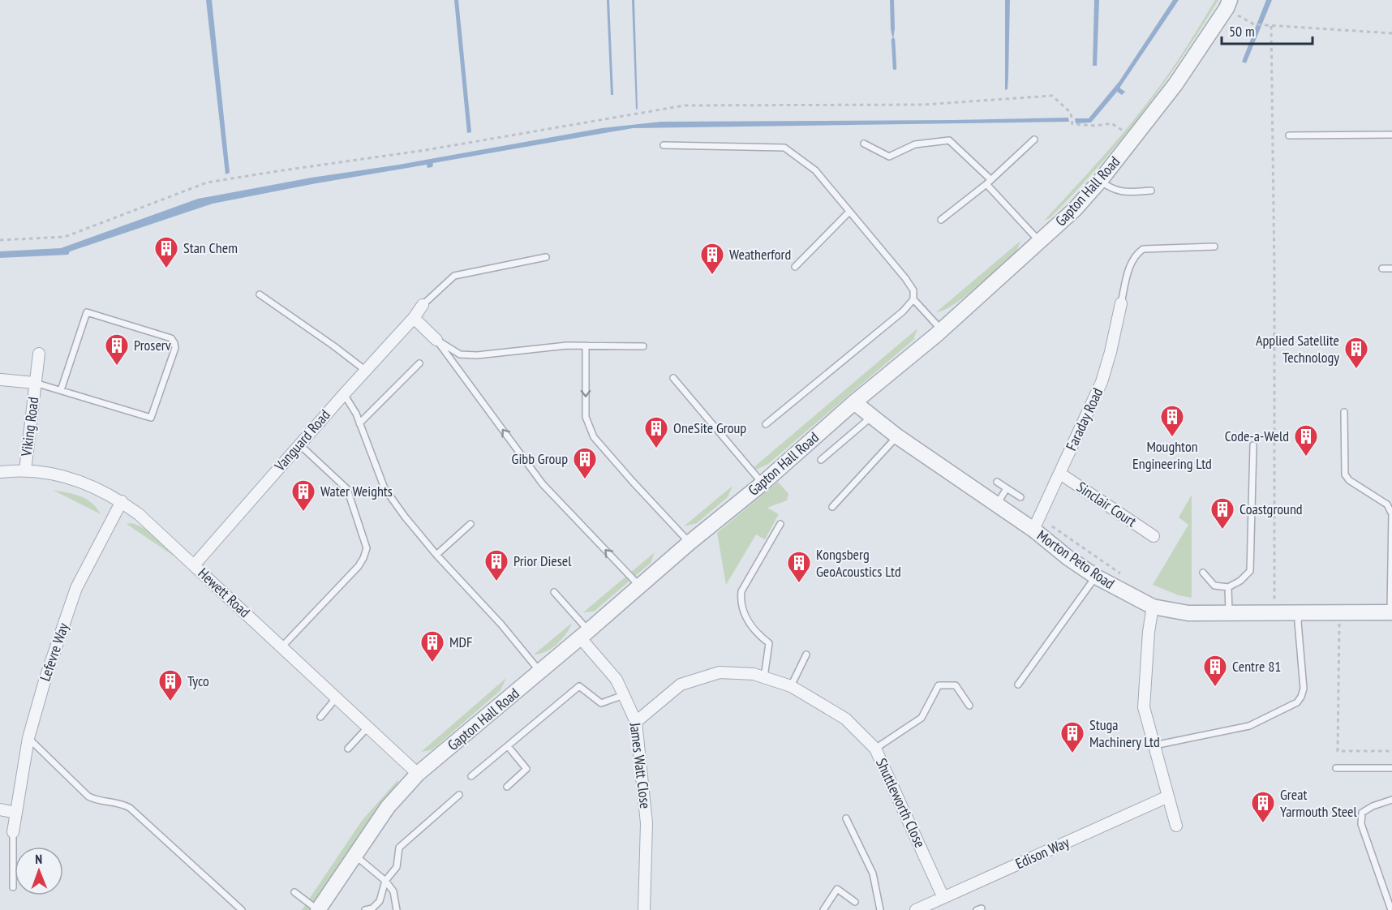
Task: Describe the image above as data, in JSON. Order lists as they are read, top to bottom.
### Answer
{
  "streets": {
    "street": [
      "Gapton Hall Road",
      "Faraday Road",
      "Viking Road",
      "Vanguard Road",
      "Sinclair Court",
      "Morton Peto Road",
      "Hewett Road",
      "Lefevre Way",
      "James Watt Close",
      "Shuttleworth Close",
      "Edison Way"
    ]
  },
  "crossings": [
    ["Gapton Hall Road", "Morton Peto Road"],
    ["Gapton Hall Road", "Hewett Road"],
    ["Gapton Hall Road", "James Watt Close"],
    ["Faraday Road", "Sinclair Court"],
    ["Faraday Road", "Morton Peto Road"],
    ["Viking Road", "Hewett Road"],
    ["Vanguard Road", "Hewett Road"],
    ["Hewett Road", "Lefevre Way"],
    ["James Watt Close", "Shuttleworth Close"],
    ["Shuttleworth Close", "Edison Way"]
  ],
  "places": {
    "building": [
      "Stan Chem",
      "Weatherford",
      "Proserv",
      "Applied Satellite Technology",
      "Moughton Engineering Ltd",
      "OneSite Group",
      "Code-a-Weld",
      "Gibb Group",
      "Water Weights",
      "Coastground",
      "Prior Diesel",
      "Kongsberg GeoAcoustics Ltd",
      "MDF",
      "Centre 81",
      "Tyco",
      "Stuga Machinery Ltd",
      "Great Yarmouth Steel"
    ]
  },
  "scale_bar": "50 m",
  "north": "top"
}
